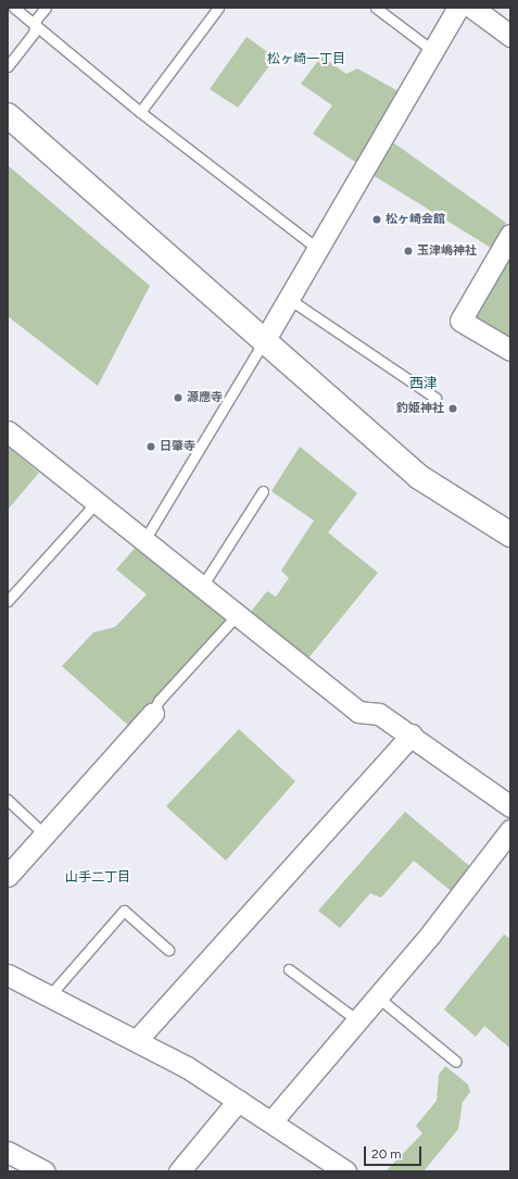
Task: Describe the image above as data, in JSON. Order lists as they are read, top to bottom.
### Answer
{
  "districts": ["松ヶ崎一丁目", "西津", "山手二丁目"],
  "places": [
    "松ヶ崎会館",
    "玉津嶋神社",
    "源應寺",
    "釣姫神社",
    "日肇寺"
  ],
  "scale_bar": "20 m"
}
